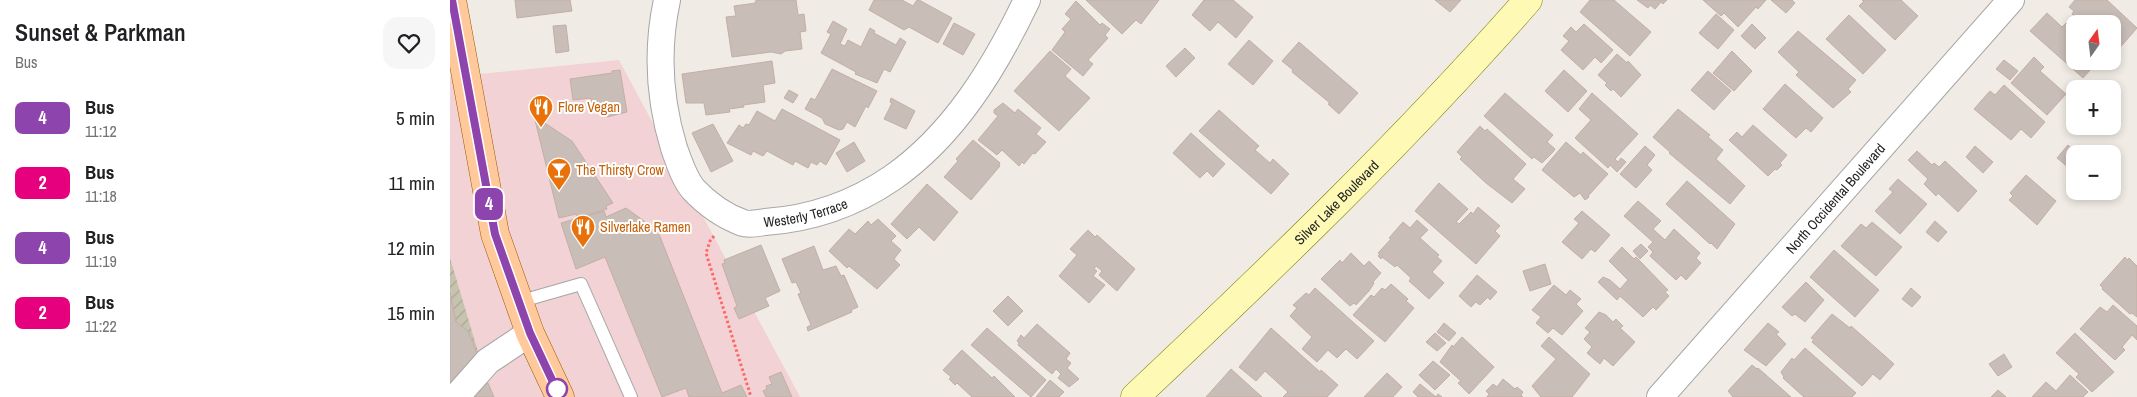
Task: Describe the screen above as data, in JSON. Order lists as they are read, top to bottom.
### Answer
{
  "streets": {
    "main road": ["Silver Lake Boulevard"],
    "street": ["North Occidental Boulevard", "Westerly Terrace"]
  },
  "places": {
    "restaurant": ["Flore Vegan", "Silverlake Ramen"],
    "bar": ["The Thirsty Crow"]
  },
  "lines": ["bus line 4"],
  "north": "top",
  "page": {
    "heading": ["Sunset & Parkman", "Bus"],
    "on_map": "4",
    "map_buttons": ["+", "−"],
    "list": [
      {
        "mark": "4",
        "name": "Bus",
        "note": "11:12",
        "value": "5 min"
      },
      {
        "mark": "2",
        "name": "Bus",
        "note": "11:18",
        "value": "11 min"
      },
      {
        "mark": "4",
        "name": "Bus",
        "note": "11:19",
        "value": "12 min"
      },
      {
        "mark": "2",
        "name": "Bus",
        "note": "11:22",
        "value": "15 min"
      }
    ]
  }
}
